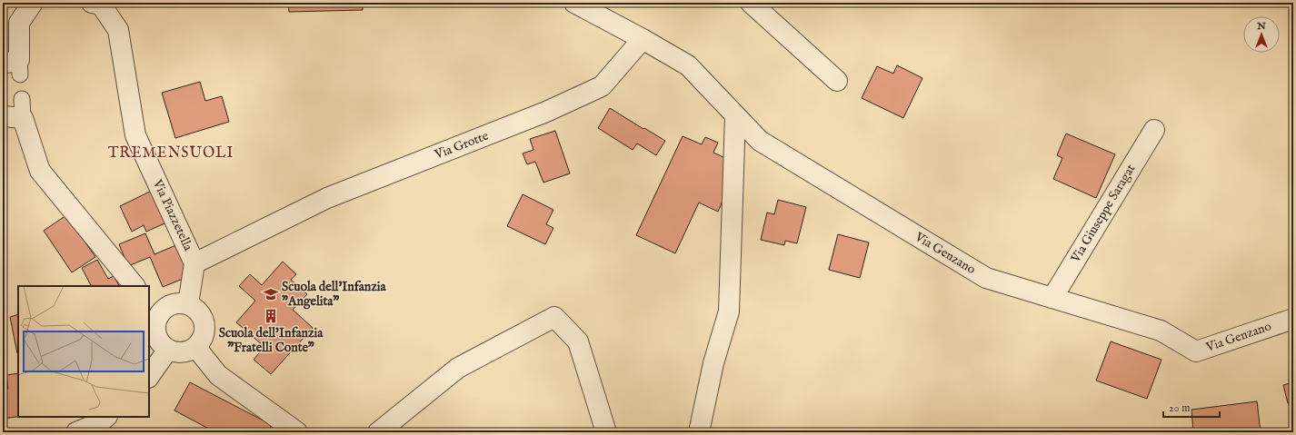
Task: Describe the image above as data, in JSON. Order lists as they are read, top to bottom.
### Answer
{
  "streets": {
    "street": [
      "Via Grotte",
      "Via Giuseppe Saragat",
      "Via Piazzetella",
      "Via Genzano"
    ]
  },
  "crossings": [
    ["Via Grotte", "Via Piazzetella"],
    ["Via Grotte", "Via Genzano"],
    ["Via Giuseppe Saragat", "Via Genzano"]
  ],
  "districts": ["TREMENSUOLI"],
  "places": {
    "school or university": ["Scuola dell'Infanzia \"Angelita\""],
    "building": ["Scuola dell'Infanzia \"Fratelli Conte\""]
  },
  "scale_bar": "20 m",
  "north": "top"
}
